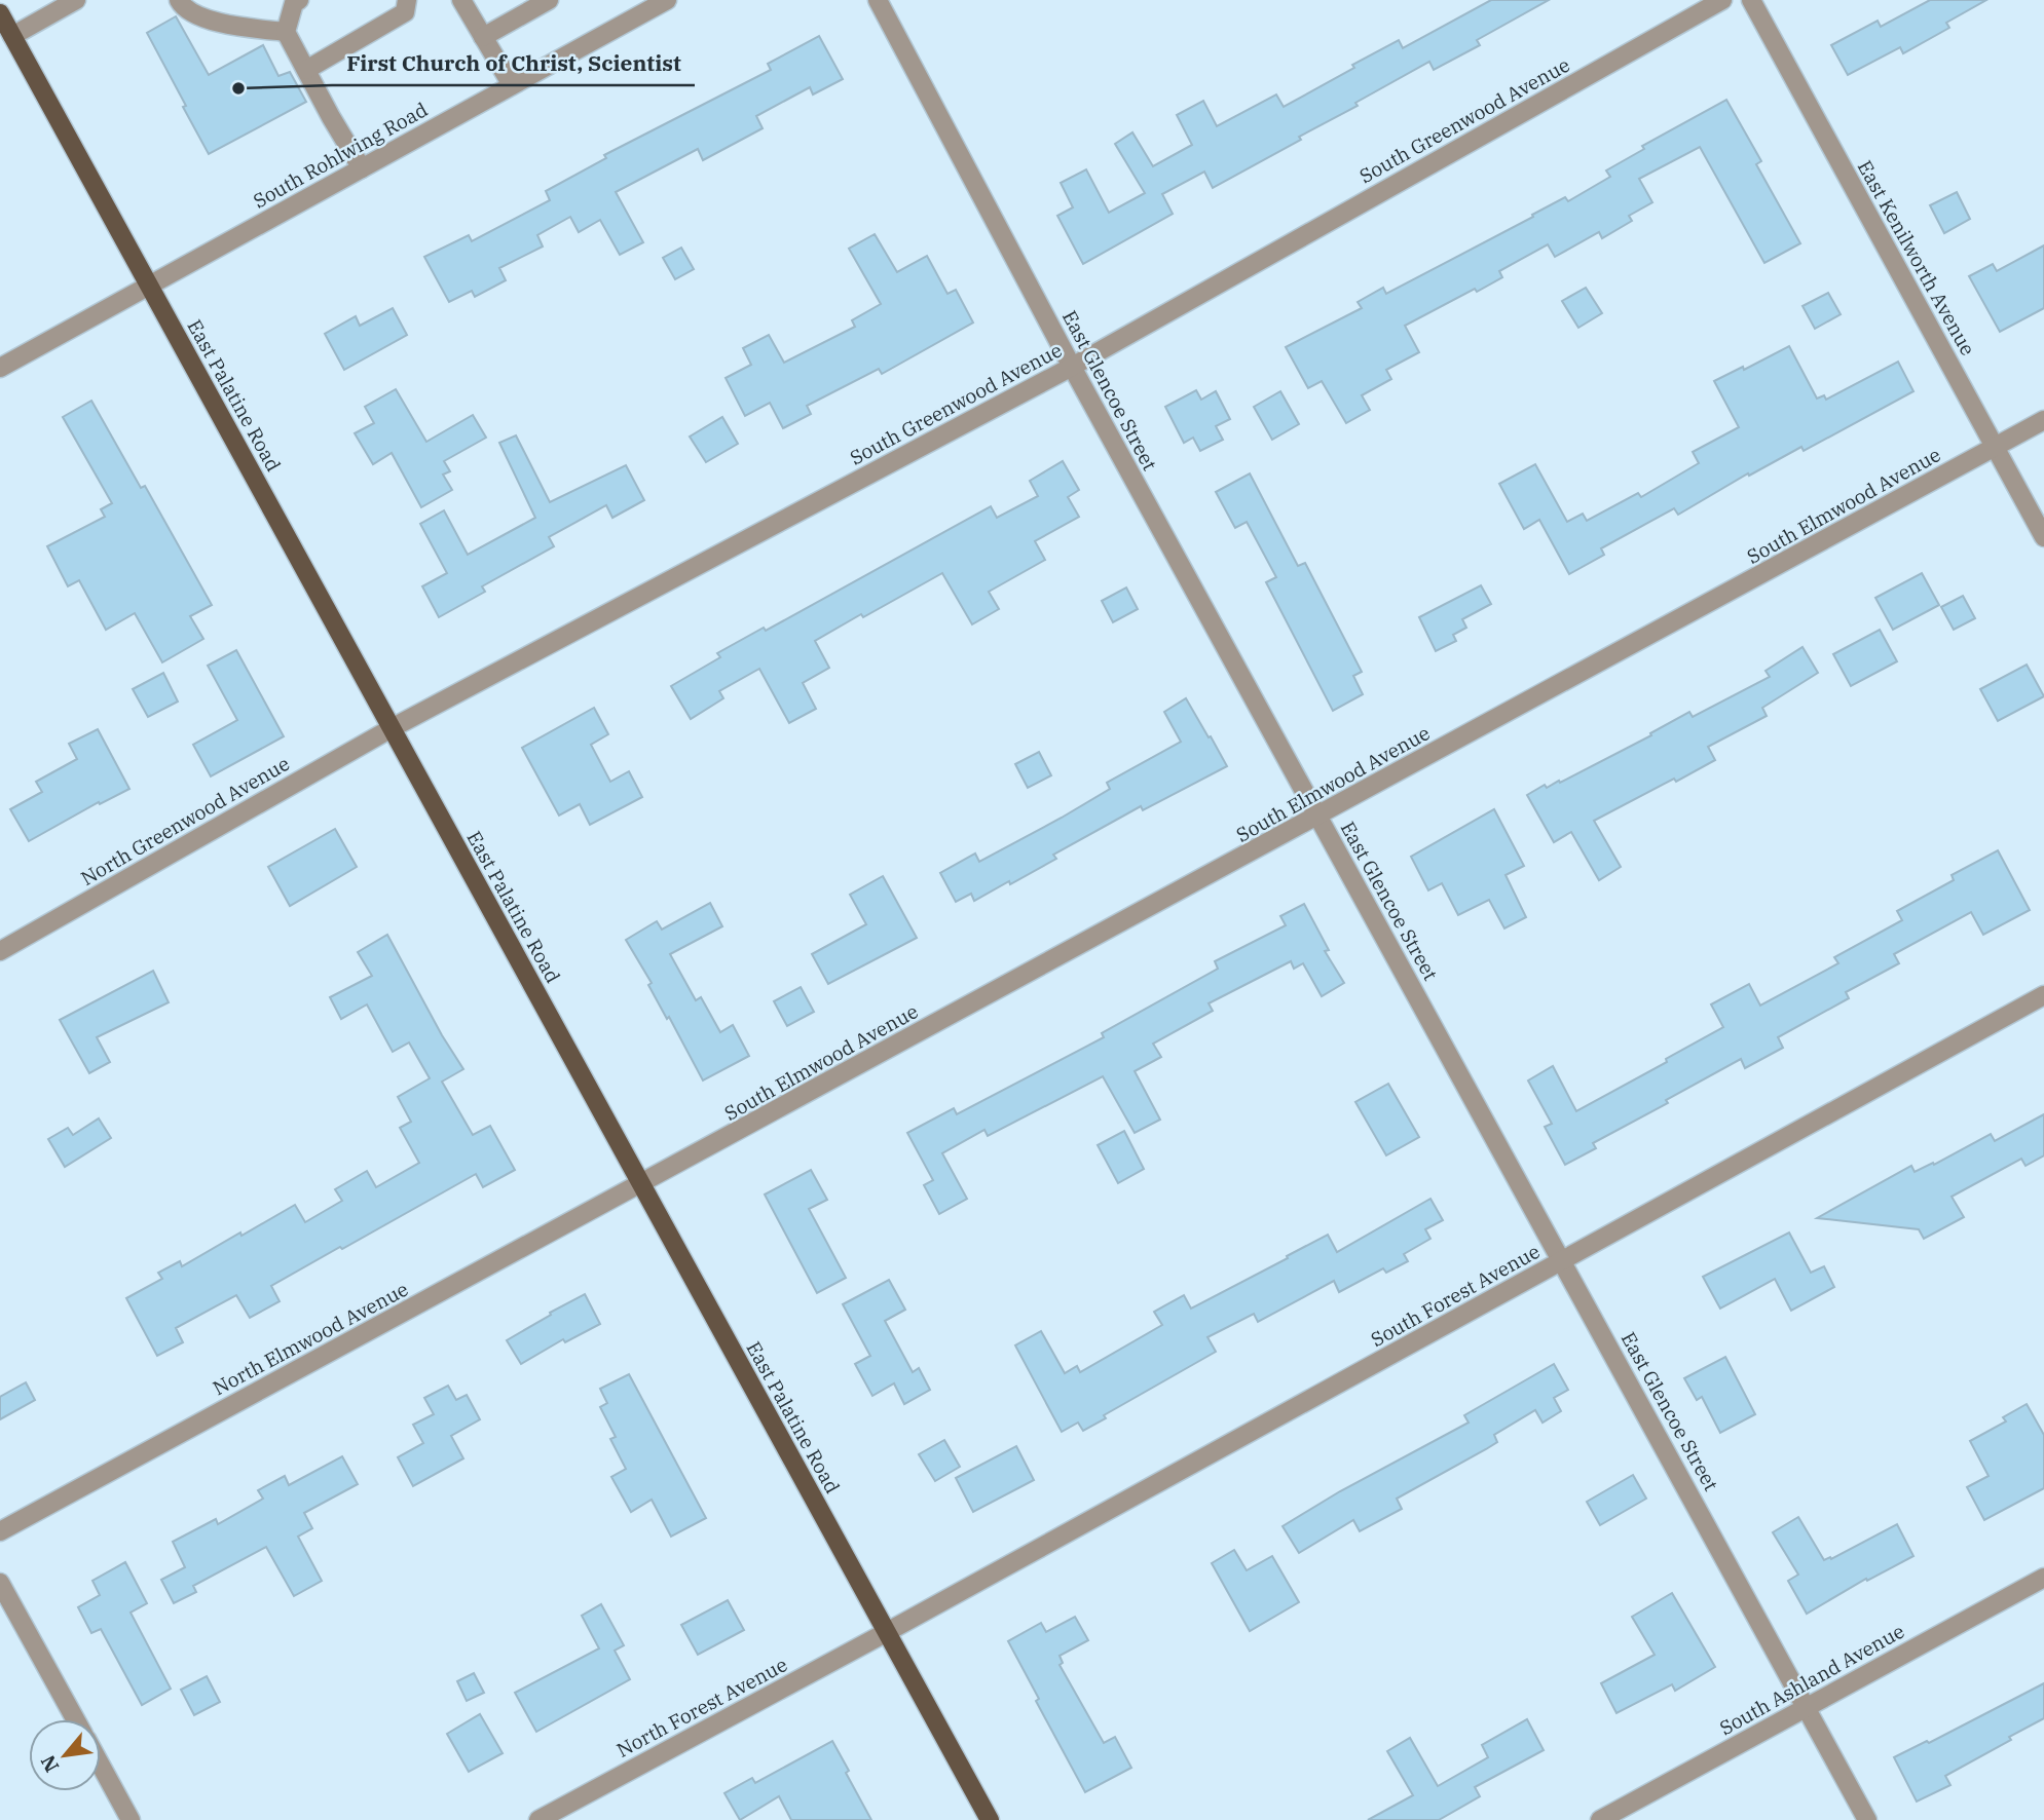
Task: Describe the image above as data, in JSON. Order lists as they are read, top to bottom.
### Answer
{
  "streets": {
    "main road": ["East Palatine Road"],
    "street": [
      "South Greenwood Avenue",
      "South Rohlwing Road",
      "East Kenilworth Avenue",
      "East Glencoe Street",
      "South Elmwood Avenue",
      "North Greenwood Avenue",
      "South Forest Avenue",
      "North Elmwood Avenue",
      "South Ashland Avenue",
      "North Forest Avenue"
    ]
  },
  "crossings": [
    ["South Greenwood Avenue", "East Glencoe Street"],
    ["South Greenwood Avenue", "East Palatine Road"],
    ["South Greenwood Avenue", "North Greenwood Avenue"],
    ["South Rohlwing Road", "East Palatine Road"],
    ["East Kenilworth Avenue", "South Elmwood Avenue"],
    ["East Glencoe Street", "South Elmwood Avenue"],
    ["East Glencoe Street", "South Forest Avenue"],
    ["East Glencoe Street", "South Ashland Avenue"],
    ["East Palatine Road", "South Elmwood Avenue"],
    ["East Palatine Road", "North Greenwood Avenue"],
    ["East Palatine Road", "South Forest Avenue"],
    ["East Palatine Road", "North Elmwood Avenue"],
    ["East Palatine Road", "North Forest Avenue"],
    ["South Elmwood Avenue", "North Elmwood Avenue"],
    ["South Forest Avenue", "North Forest Avenue"]
  ],
  "places": ["First Church of Christ, Scientist"],
  "north": "bottom left"
}
